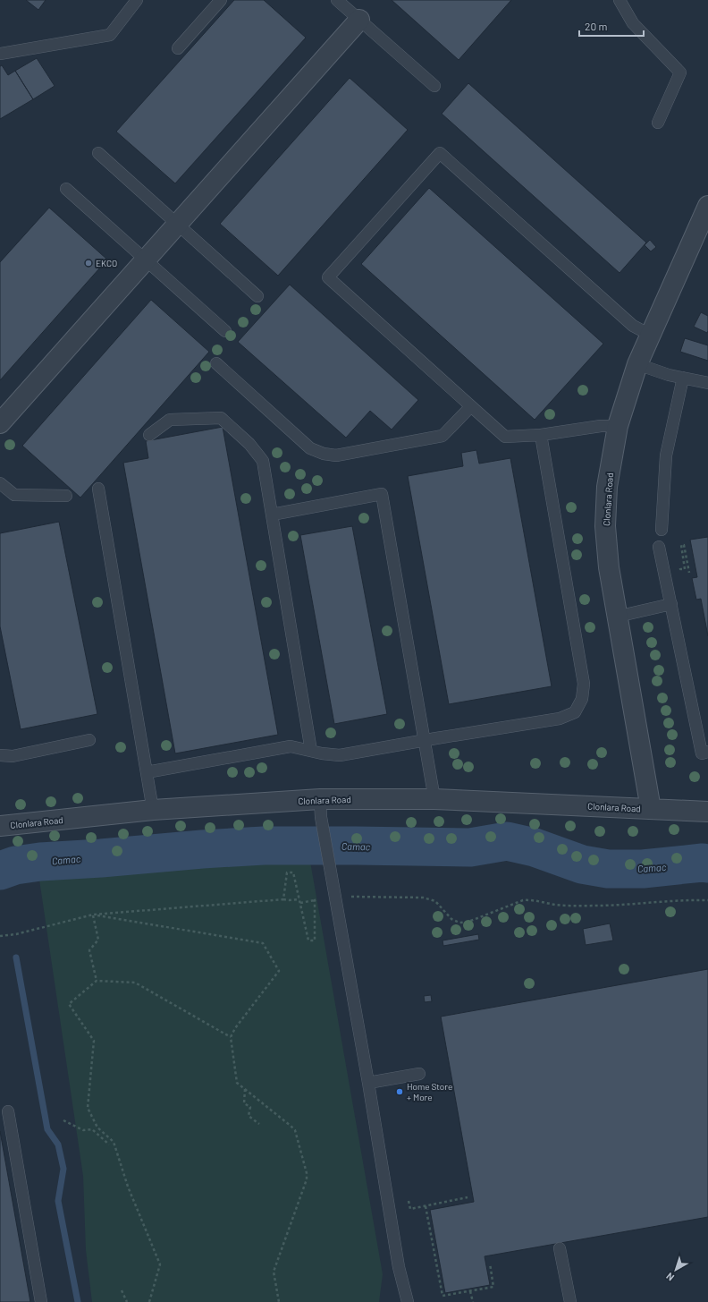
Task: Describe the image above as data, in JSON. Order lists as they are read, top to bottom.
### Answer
{
  "streets": {
    "street": ["Clonlara Road"]
  },
  "water": ["Camac"],
  "places": ["EKCO", "Home Store + More"],
  "scale_bar": "20 m",
  "north": "bottom left"
}
